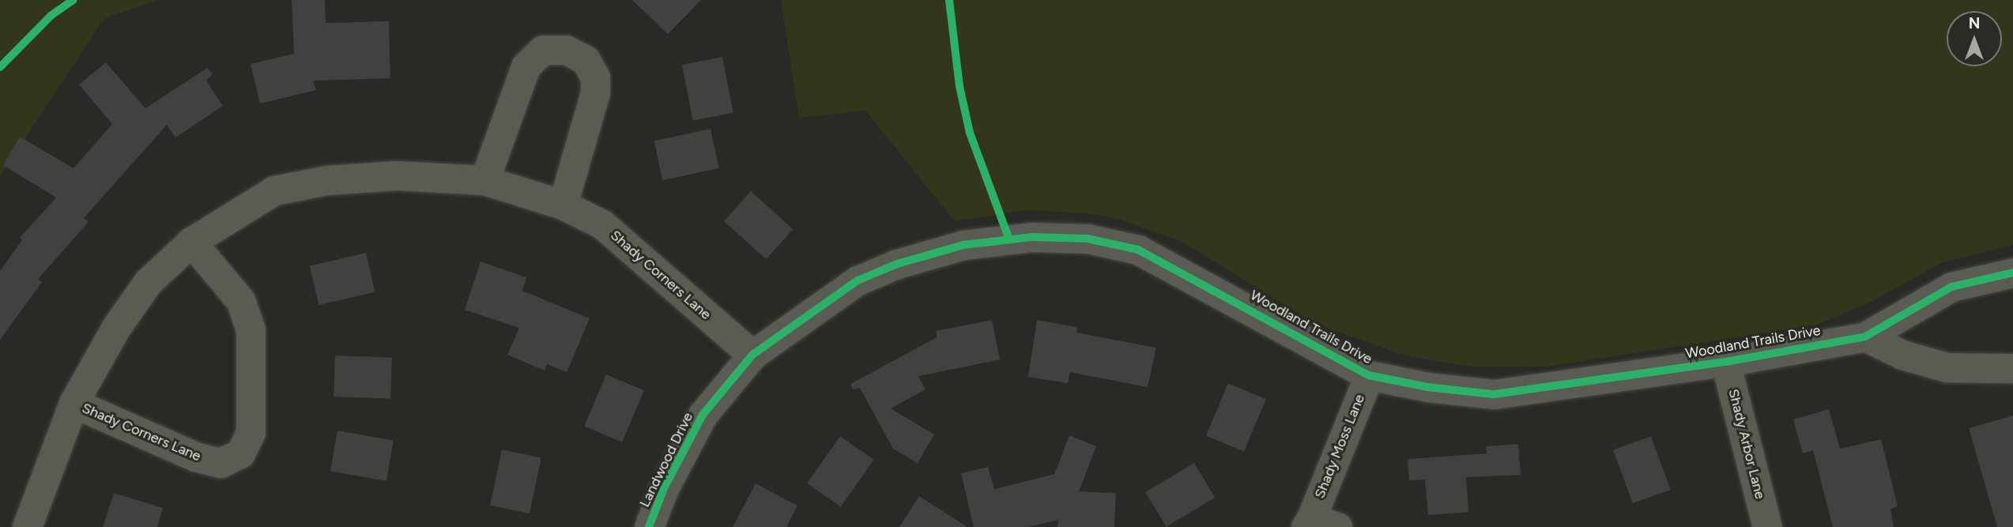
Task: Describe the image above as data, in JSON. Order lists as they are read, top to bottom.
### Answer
{
  "streets": {
    "street": [
      "Shady Corners Lane",
      "Woodland Trails Drive",
      "Shady Arbor Lane",
      "Shady Moss Lane",
      "Landwood Drive"
    ]
  },
  "crossings": [
    ["Shady Corners Lane", "Woodland Trails Drive"],
    ["Shady Corners Lane", "Landwood Drive"],
    ["Woodland Trails Drive", "Shady Arbor Lane"],
    ["Woodland Trails Drive", "Shady Moss Lane"],
    ["Woodland Trails Drive", "Landwood Drive"]
  ],
  "north": "top"
}
